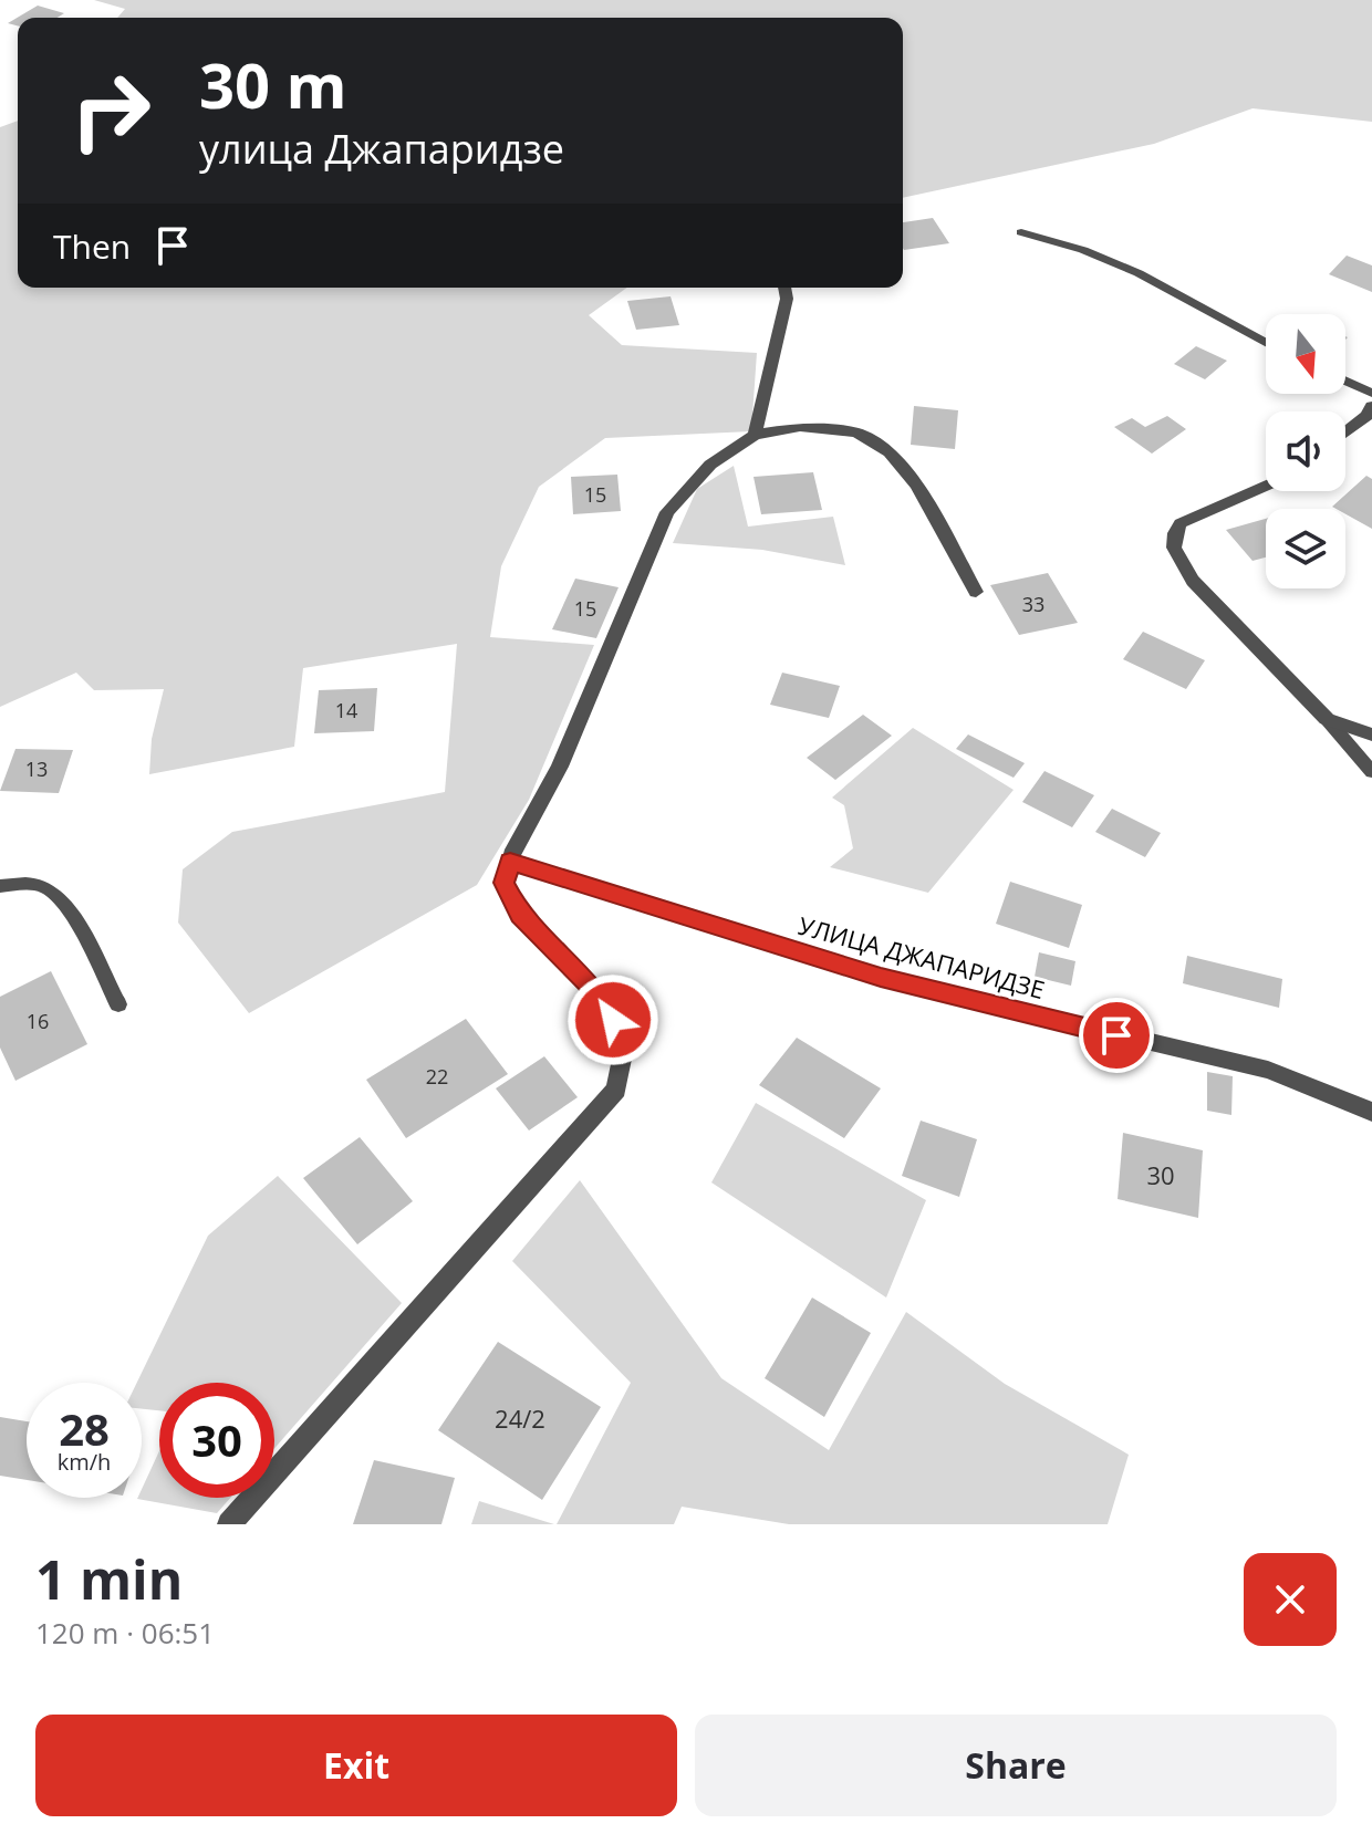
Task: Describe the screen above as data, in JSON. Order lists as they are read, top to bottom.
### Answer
{
  "streets": {
    "street": ["УЛИЦА ДЖАПАРИДЗЕ"]
  },
  "house_numbers": [
    "15",
    "33",
    "15",
    "14",
    "13",
    "16",
    "22",
    "30",
    "24/2"
  ],
  "north": "bottom",
  "page": {
    "turn": ["30 m", "улица Джапаридзе"],
    "then": "Then",
    "speed": "28 km/h",
    "limit": "30",
    "heading": ["1 min", "120 m · 06:51"],
    "buttons": ["Exit", "Share"]
  }
}
